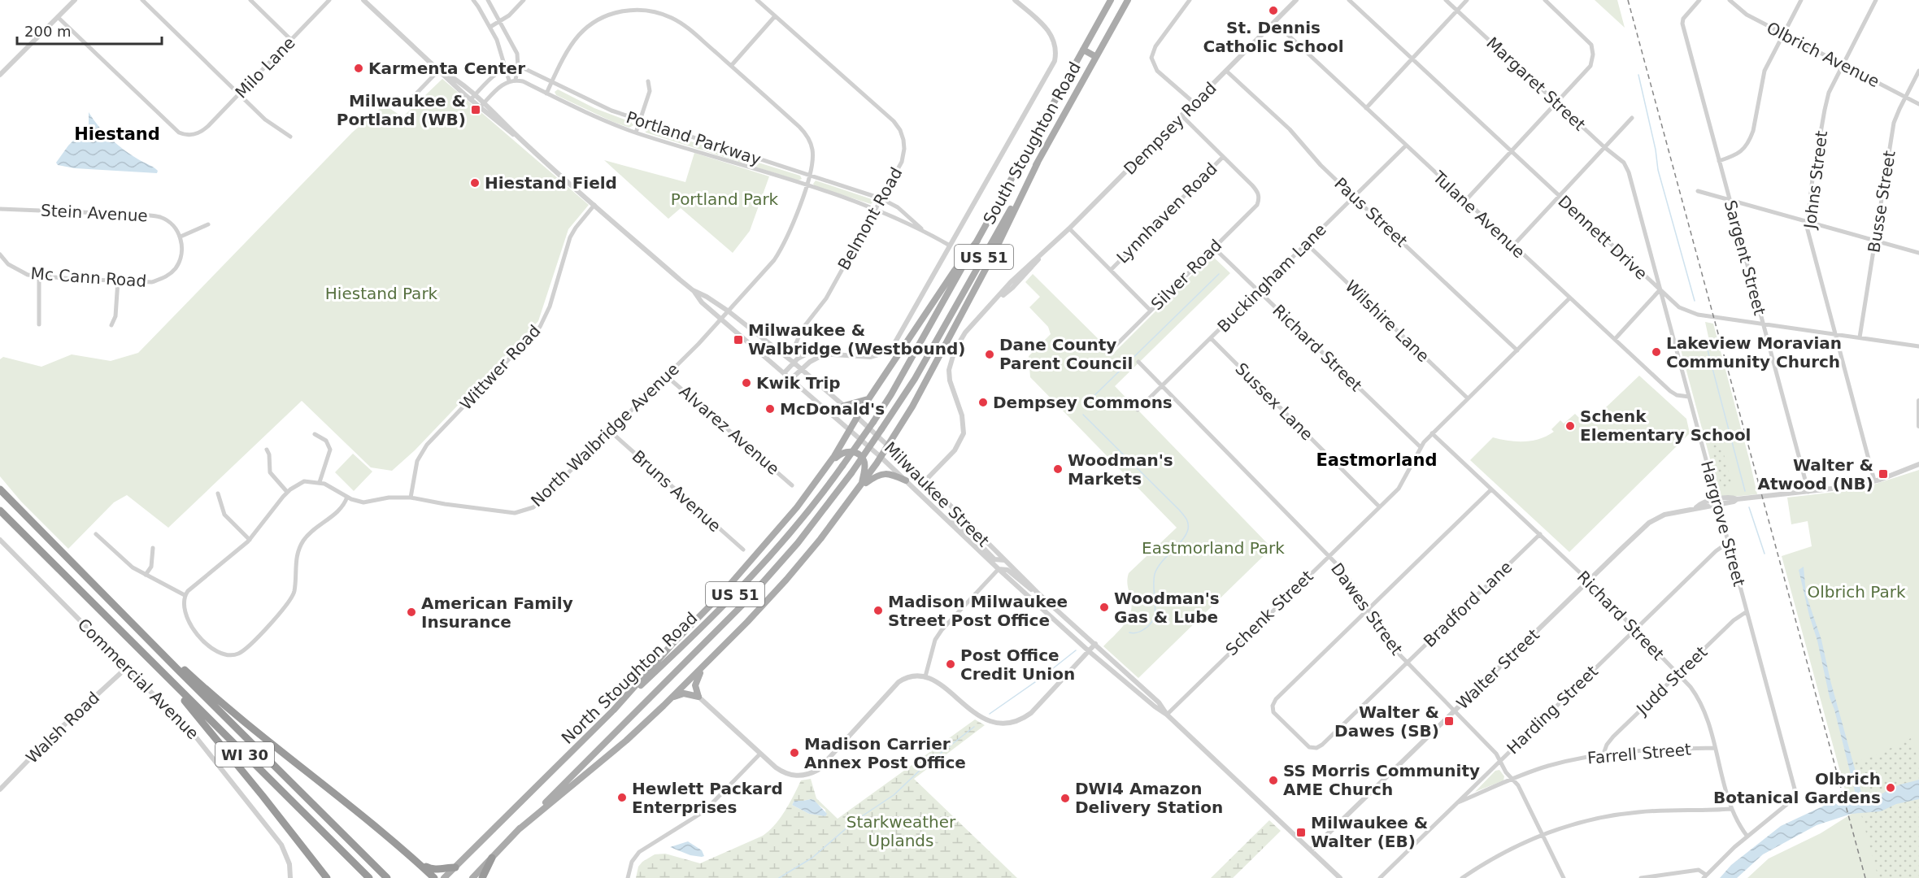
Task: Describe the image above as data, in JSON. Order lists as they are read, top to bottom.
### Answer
{
  "streets": {
    "highway": ["WI 30"],
    "main road": ["South Stoughton Road", "US 51", "North Stoughton Road"],
    "street": [
      "Olbrich Avenue",
      "Milo Lane",
      "Margaret Street",
      "Dempsey Road",
      "Portland Parkway",
      "Johns Street",
      "Busse Street",
      "Paus Street",
      "Stein Avenue",
      "Lynnhaven Road",
      "Tulane Avenue",
      "Belmont Road",
      "Dennett Drive",
      "Sargent Street",
      "Silver Road",
      "Mc Cann Road",
      "Buckingham Lane",
      "Wilshire Lane",
      "Richard Street",
      "Wittwer Road",
      "Sussex Lane",
      "Alvarez Avenue",
      "North Walbridge Avenue",
      "Bruns Avenue",
      "Milwaukee Street",
      "Hargrove Street",
      "Bradford Lane",
      "Dawes Street",
      "Schenk Street",
      "Walter Street",
      "Commercial Avenue",
      "Judd Street",
      "Harding Street",
      "Walsh Road",
      "Farrell Street"
    ]
  },
  "crossings": [
    ["Olbrich Avenue", "Johns Street"],
    ["Olbrich Avenue", "Busse Street"],
    ["Margaret Street", "Hargrove Street"],
    ["Dempsey Road", "Paus Street"],
    ["Dempsey Road", "Tulane Avenue"],
    ["Dempsey Road", "Milwaukee Street"],
    ["Portland Parkway", "Belmont Road"],
    ["Portland Parkway", "North Walbridge Avenue"],
    ["South Stoughton Road", "North Stoughton Road"],
    ["Johns Street", "Dennett Drive"],
    ["Johns Street", "Walter Street"],
    ["Busse Street", "Dennett Drive"],
    ["Paus Street", "Buckingham Lane"],
    ["Paus Street", "Schenk Street"],
    ["Stein Avenue", "Mc Cann Road"],
    ["Lynnhaven Road", "Silver Road"],
    ["Tulane Avenue", "Buckingham Lane"],
    ["Tulane Avenue", "Hargrove Street"],
    ["Tulane Avenue", "Schenk Street"],
    ["Dennett Drive", "Sargent Street"],
    ["Dennett Drive", "Hargrove Street"],
    ["Sargent Street", "Walter Street"],
    ["Silver Road", "Richard Street"],
    ["Buckingham Lane", "Wilshire Lane"],
    ["Buckingham Lane", "Richard Street"],
    ["Buckingham Lane", "Sussex Lane"],
    ["Buckingham Lane", "Dawes Street"],
    ["Wilshire Lane", "Schenk Street"],
    ["Richard Street", "Hargrove Street"],
    ["Richard Street", "Bradford Lane"],
    ["Richard Street", "Schenk Street"],
    ["Richard Street", "Walter Street"],
    ["Richard Street", "Judd Street"],
    ["Richard Street", "Harding Street"],
    ["Richard Street", "Farrell Street"],
    ["Wittwer Road", "North Walbridge Avenue"],
    ["Wittwer Road", "Milwaukee Street"],
    ["Sussex Lane", "Schenk Street"],
    ["Alvarez Avenue", "North Walbridge Avenue"],
    ["North Walbridge Avenue", "Bruns Avenue"],
    ["North Walbridge Avenue", "Milwaukee Street"],
    ["Milwaukee Street", "Schenk Street"],
    ["Milwaukee Street", "Walter Street"],
    ["Hargrove Street", "Walter Street"],
    ["Hargrove Street", "Judd Street"],
    ["Hargrove Street", "Harding Street"],
    ["Bradford Lane", "Dawes Street"],
    ["Dawes Street", "Schenk Street"],
    ["Dawes Street", "Walter Street"],
    ["Dawes Street", "Harding Street"],
    ["Dawes Street", "Farrell Street"],
    ["Commercial Avenue", "Walsh Road"],
    ["Judd Street", "Farrell Street"],
    ["Harding Street", "Farrell Street"]
  ],
  "districts": ["Hiestand", "Eastmorland"],
  "parks": [
    "Portland Park",
    "Hiestand Park",
    "Eastmorland Park",
    "Olbrich Park",
    "Starkweather Uplands"
  ],
  "places": {
    "other": [
      "St. Dennis Catholic School",
      "Karmenta Center",
      "Hiestand Field",
      "Lakeview Moravian Community Church",
      "Dane County Parent Council",
      "Kwik Trip",
      "Dempsey Commons",
      "McDonald's",
      "Schenk Elementary School",
      "Woodman's Markets",
      "Woodman's Gas & Lube",
      "Madison Milwaukee Street Post Office",
      "American Family Insurance",
      "Post Office Credit Union",
      "Madison Carrier Annex Post Office",
      "SS Morris Community AME Church",
      "Olbrich Botanical Gardens",
      "Hewlett Packard Enterprises",
      "DWI4 Amazon Delivery Station"
    ],
    "transit": [
      "Milwaukee & Portland (WB)",
      "Milwaukee & Walbridge (Westbound)",
      "Walter & Atwood (NB)",
      "Walter & Dawes (SB)",
      "Milwaukee & Walter (EB)"
    ]
  },
  "scale_bar": "200 m"
}
